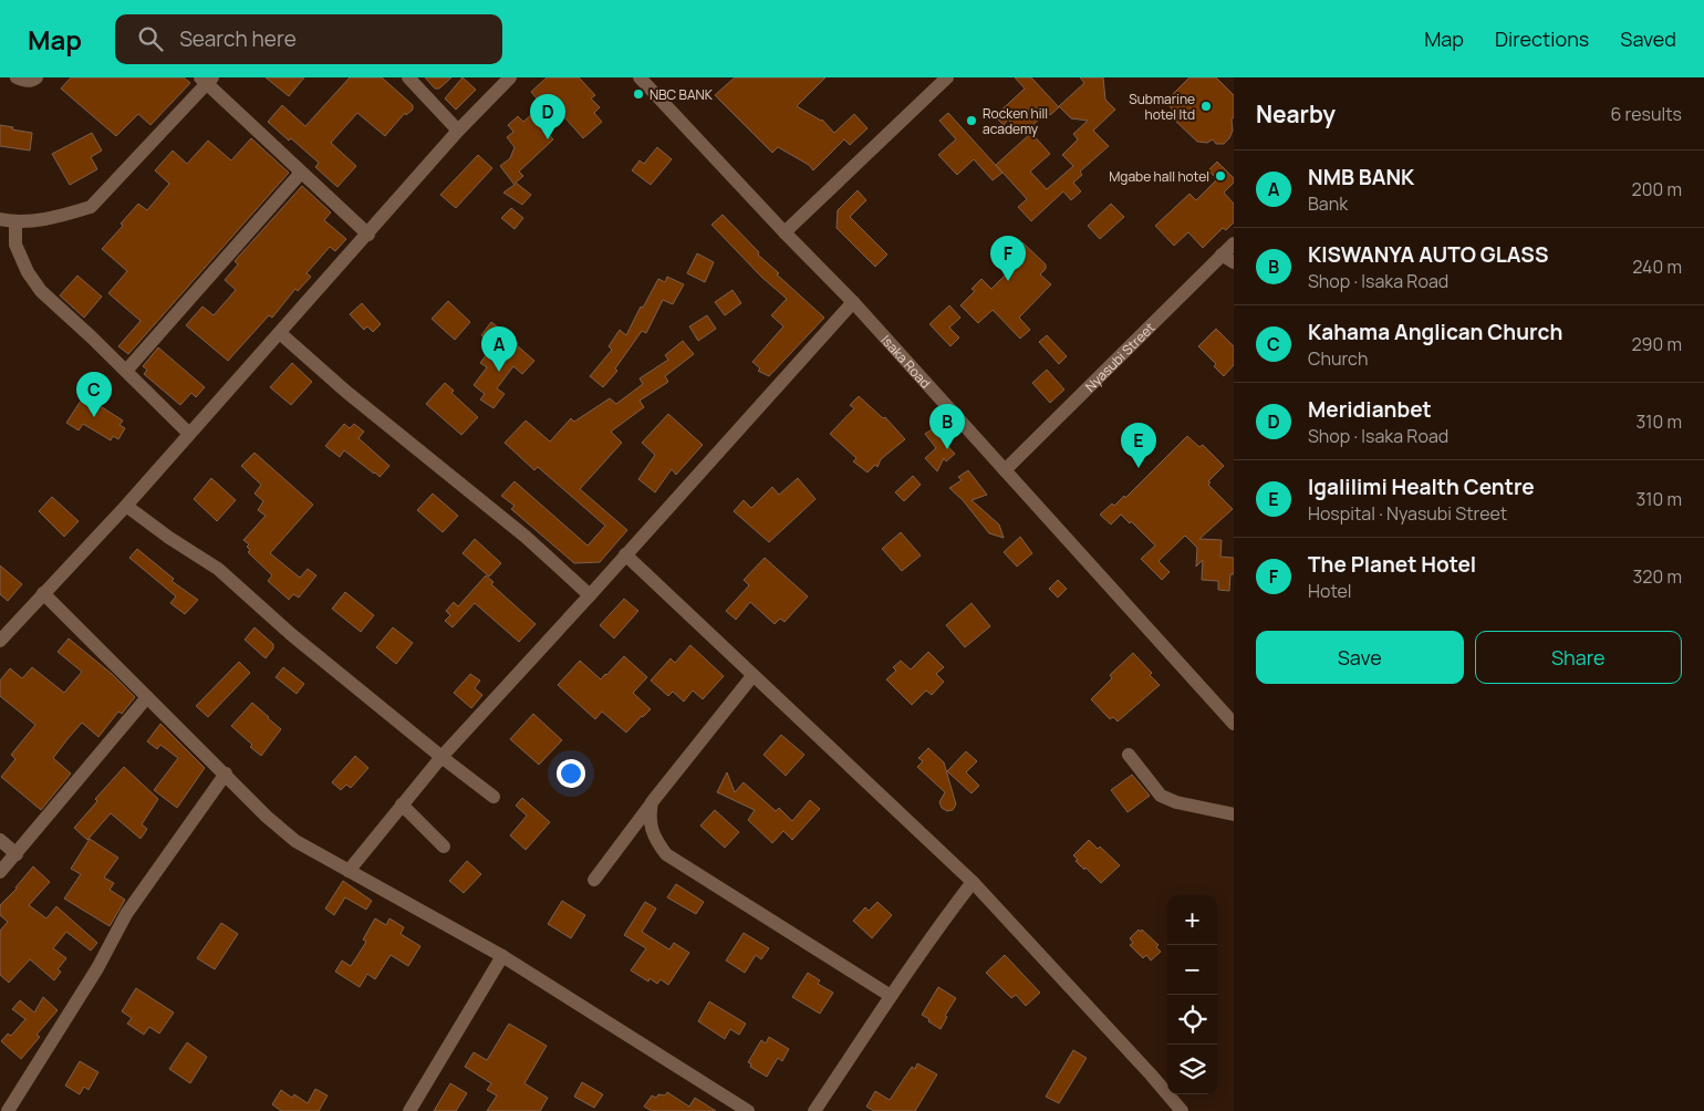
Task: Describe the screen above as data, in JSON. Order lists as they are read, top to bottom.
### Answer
{
  "streets": {
    "street": ["Nyasubi Street", "Isaka Road"]
  },
  "crossings": [
    ["Nyasubi Street", "Isaka Road"]
  ],
  "places": [
    "NBC BANK",
    "Submarine hotel ltd",
    "Rocken hill academy",
    "Mgabe hall hotel"
  ],
  "page": {
    "header": "Map",
    "search": "Search here",
    "nav": ["Map", "Directions", "Saved"],
    "heading": ["Nearby", "6 results"],
    "pins": [
      "D",
      "F",
      "A",
      "C",
      "B",
      "E"
    ],
    "list": [
      {
        "mark": "A",
        "name": "NMB BANK",
        "note": "Bank",
        "value": "200 m"
      },
      {
        "mark": "B",
        "name": "KISWANYA AUTO GLASS",
        "note": "Shop · Isaka Road",
        "value": "240 m"
      },
      {
        "mark": "C",
        "name": "Kahama Anglican Church",
        "note": "Church",
        "value": "290 m"
      },
      {
        "mark": "D",
        "name": "Meridianbet",
        "note": "Shop · Isaka Road",
        "value": "310 m"
      },
      {
        "mark": "E",
        "name": "Igalilimi Health Centre",
        "note": "Hospital · Nyasubi Street",
        "value": "310 m"
      },
      {
        "mark": "F",
        "name": "The Planet Hotel",
        "note": "Hotel",
        "value": "320 m"
      }
    ],
    "buttons": ["Save", "Share"],
    "map_buttons": ["+", "−"]
  }
}
